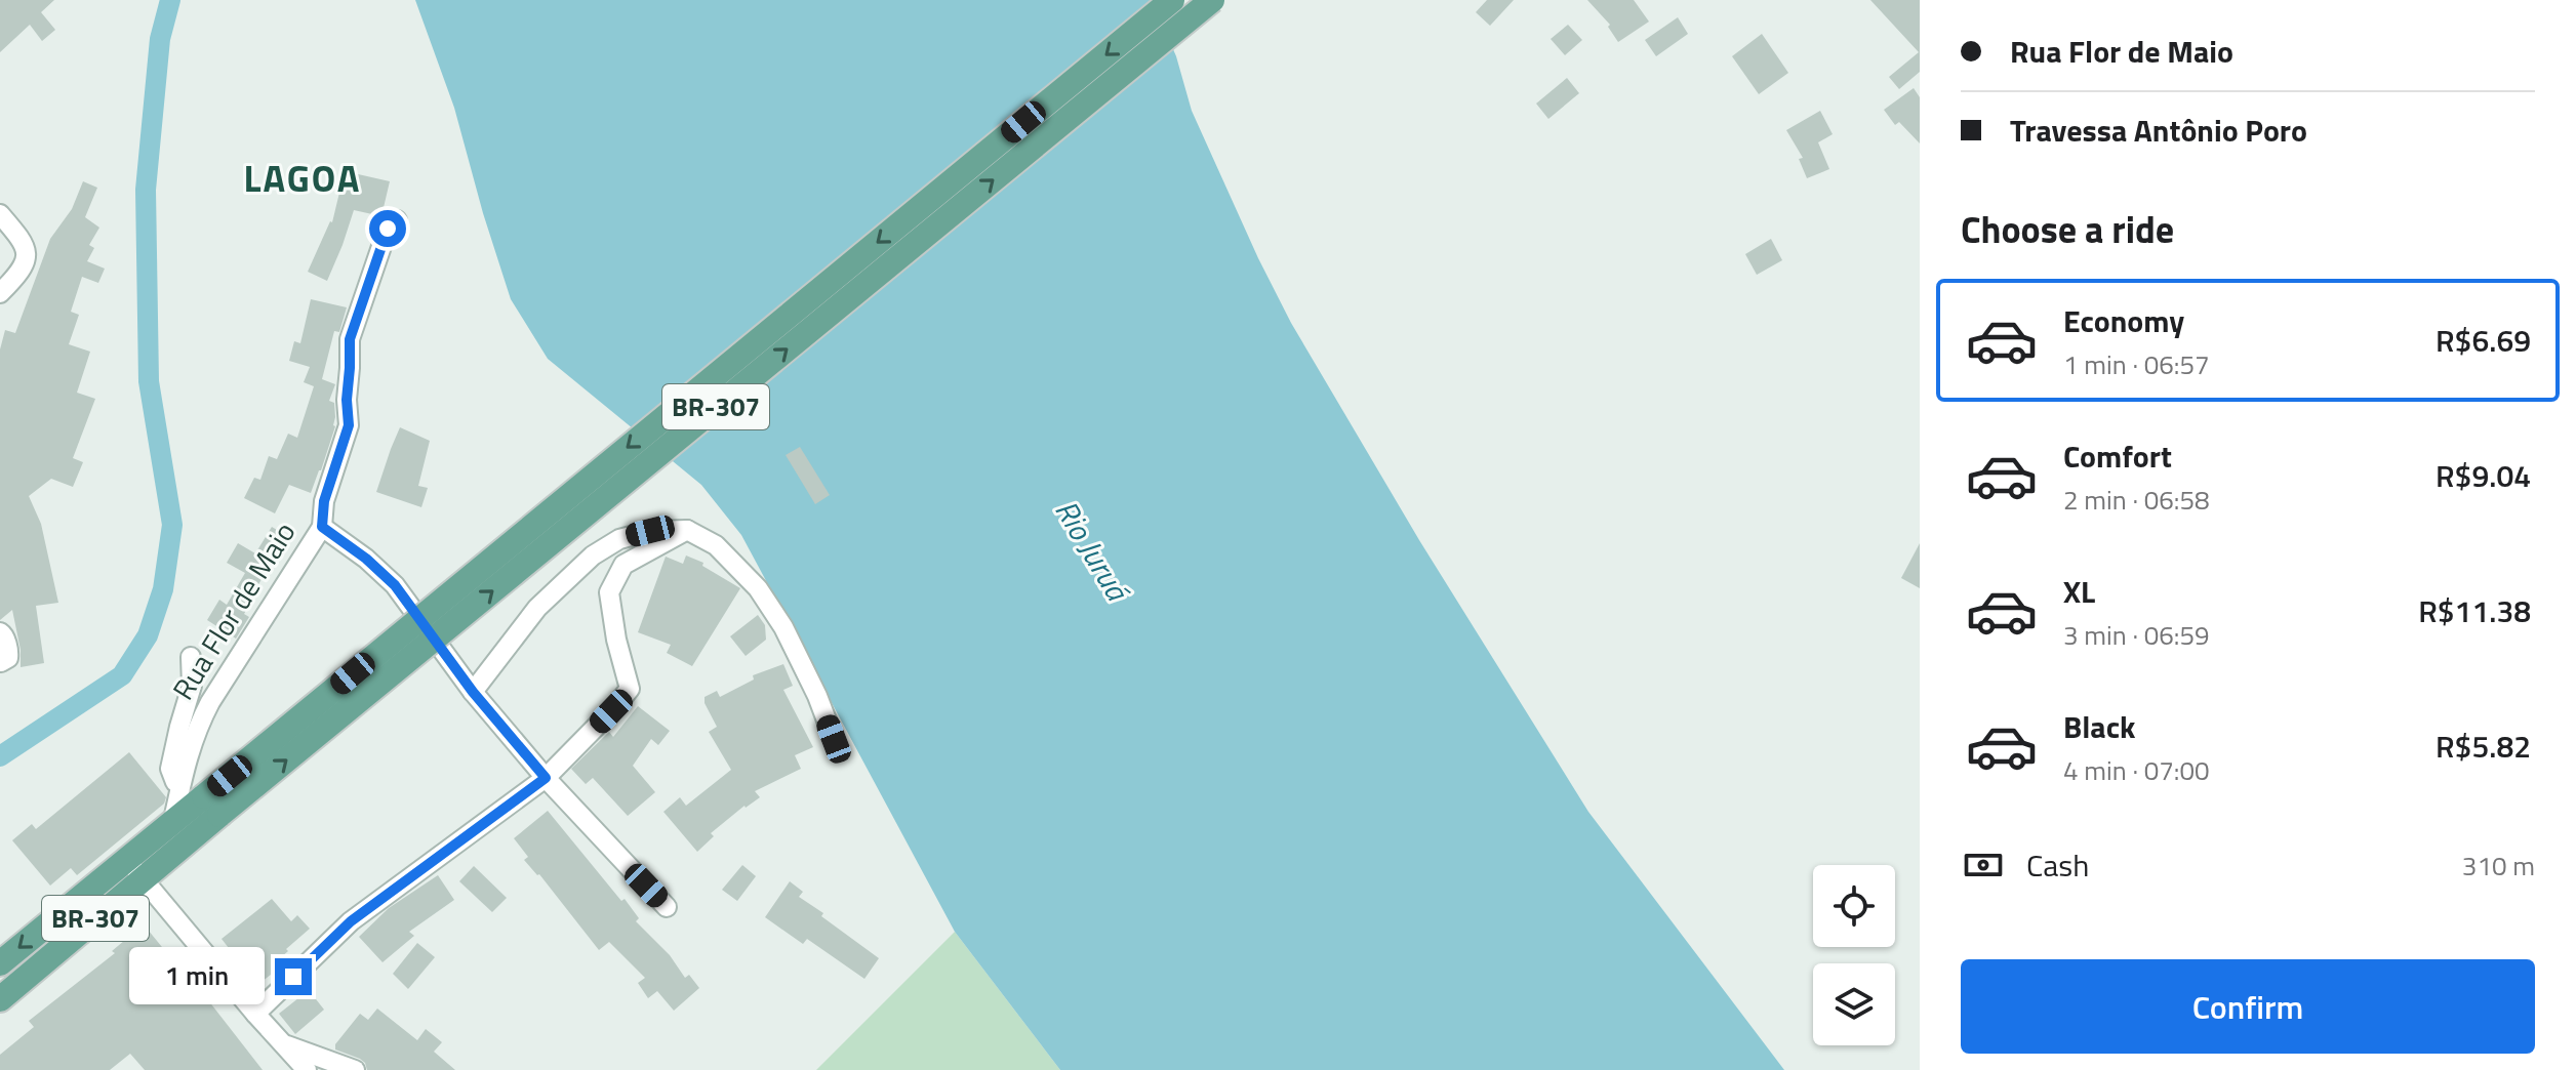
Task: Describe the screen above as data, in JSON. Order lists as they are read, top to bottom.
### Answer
{
  "streets": {
    "main road": ["BR-307"],
    "street": ["Rua Flor de Maio"]
  },
  "crossings": [
    ["BR-307", "Rua Flor de Maio"]
  ],
  "districts": ["LAGOA"],
  "water": ["Rio Juruá"],
  "page": {
    "banner": ["Rua Flor de Maio", "Travessa Antônio Poro"],
    "heading": "Choose a ride",
    "list": [
      {
        "name": "Economy",
        "note": "1 min · 06:57",
        "value": "R$6.69"
      },
      {
        "name": "Comfort",
        "note": "2 min · 06:58",
        "value": "R$9.04"
      },
      {
        "name": "XL",
        "note": "3 min · 06:59",
        "value": "R$11.38"
      },
      {
        "name": "Black",
        "note": "4 min · 07:00",
        "value": "R$5.82"
      }
    ],
    "pay": ["Cash", "310 m"],
    "buttons": "Confirm",
    "bubble": "1 min"
  }
}
